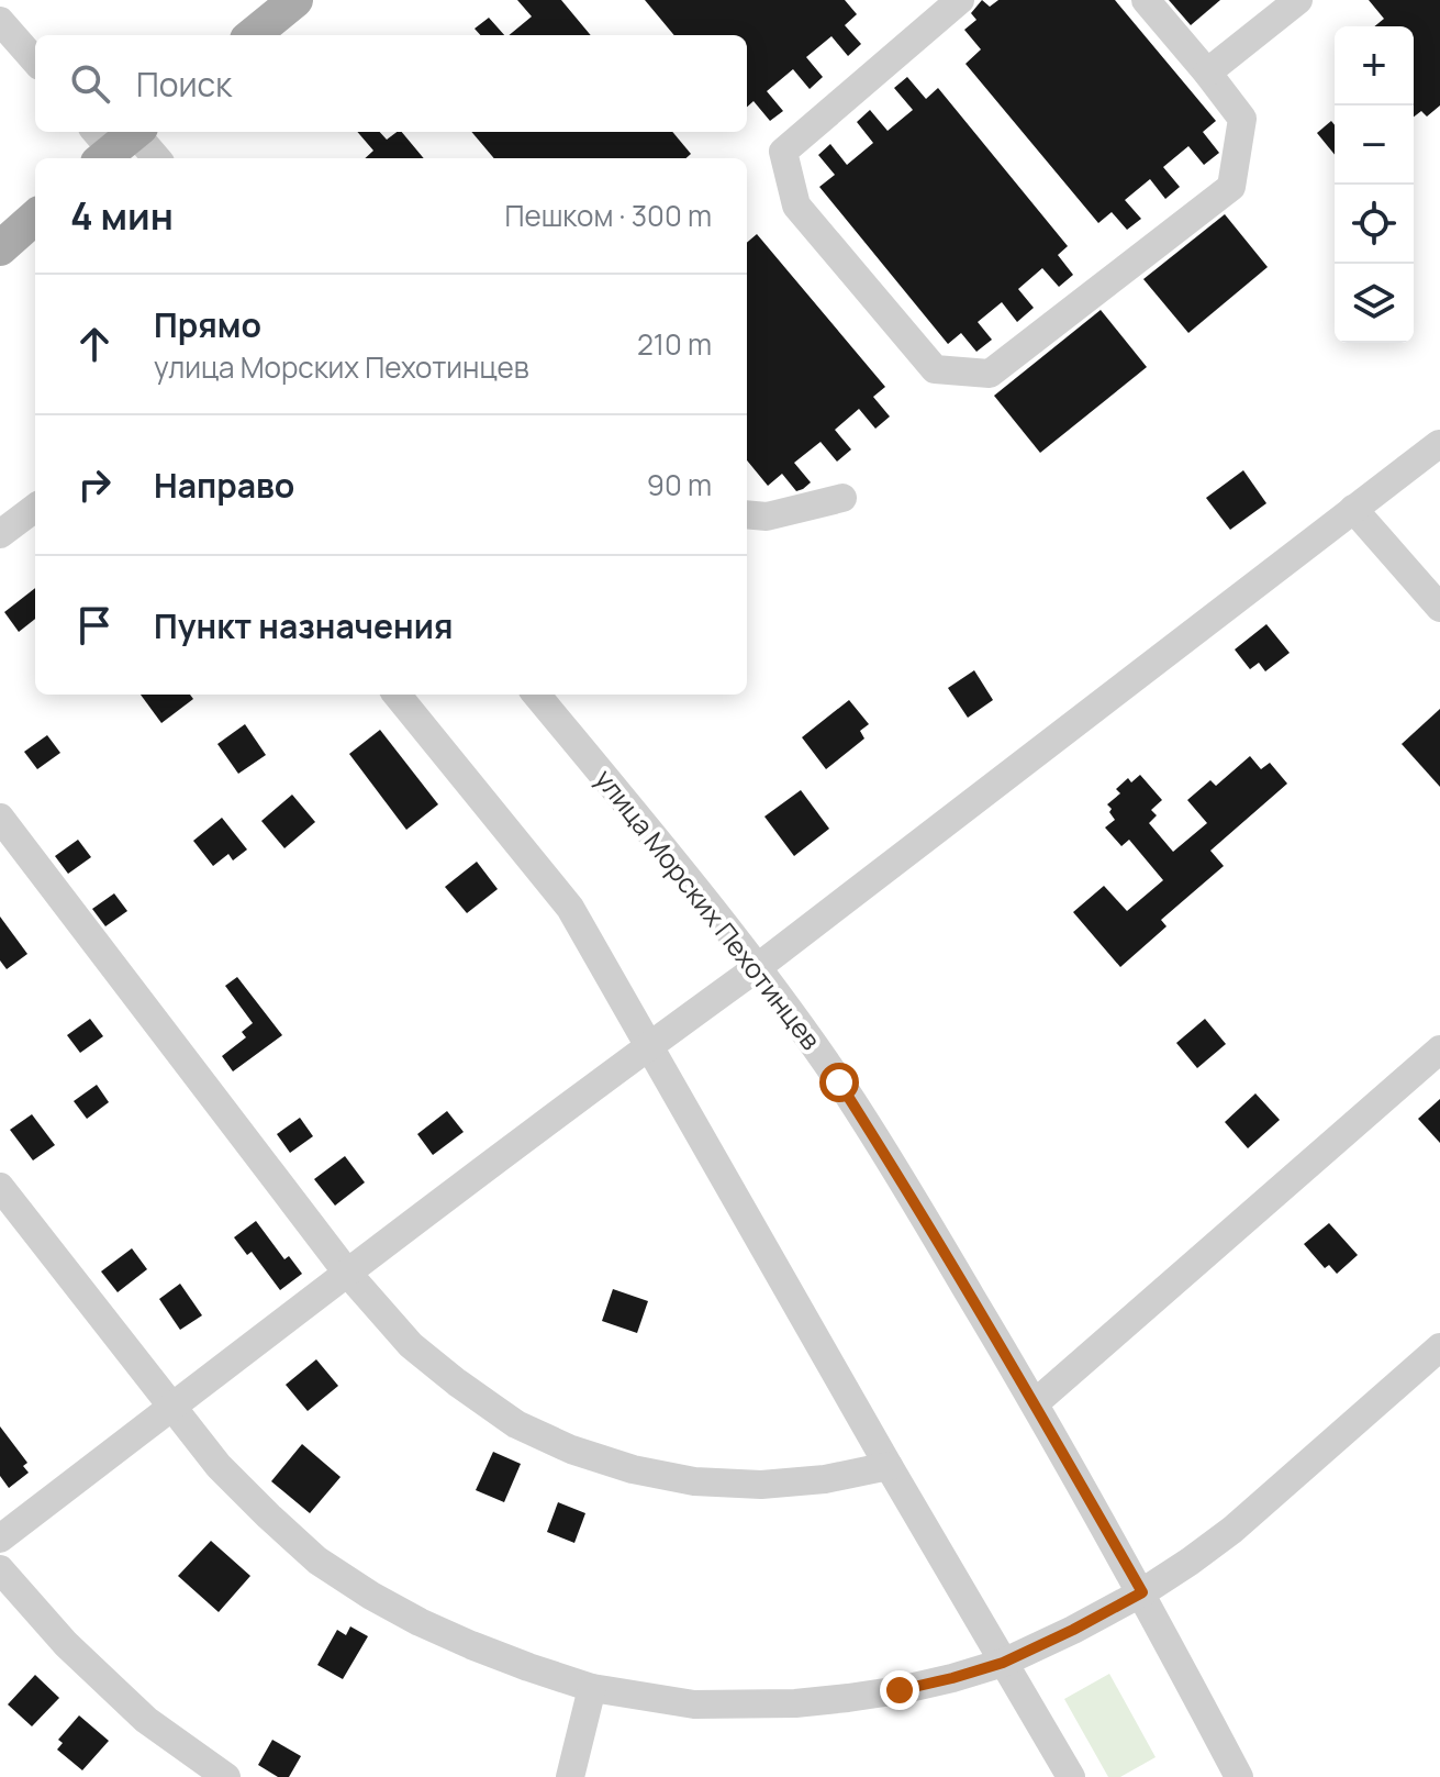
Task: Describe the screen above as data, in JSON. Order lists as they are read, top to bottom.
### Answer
{
  "streets": {
    "lane": ["улица Морских Пехотинцев"]
  },
  "page": {
    "map_buttons": ["+", "−"],
    "search": "Поиск",
    "heading": ["4 мин", "Пешком · 300 m"],
    "list": [
      ["Прямо", "улица Морских Пехотинцев", "210 m"],
      ["Направо", "90 m"],
      "Пункт назначения"
    ]
  }
}
